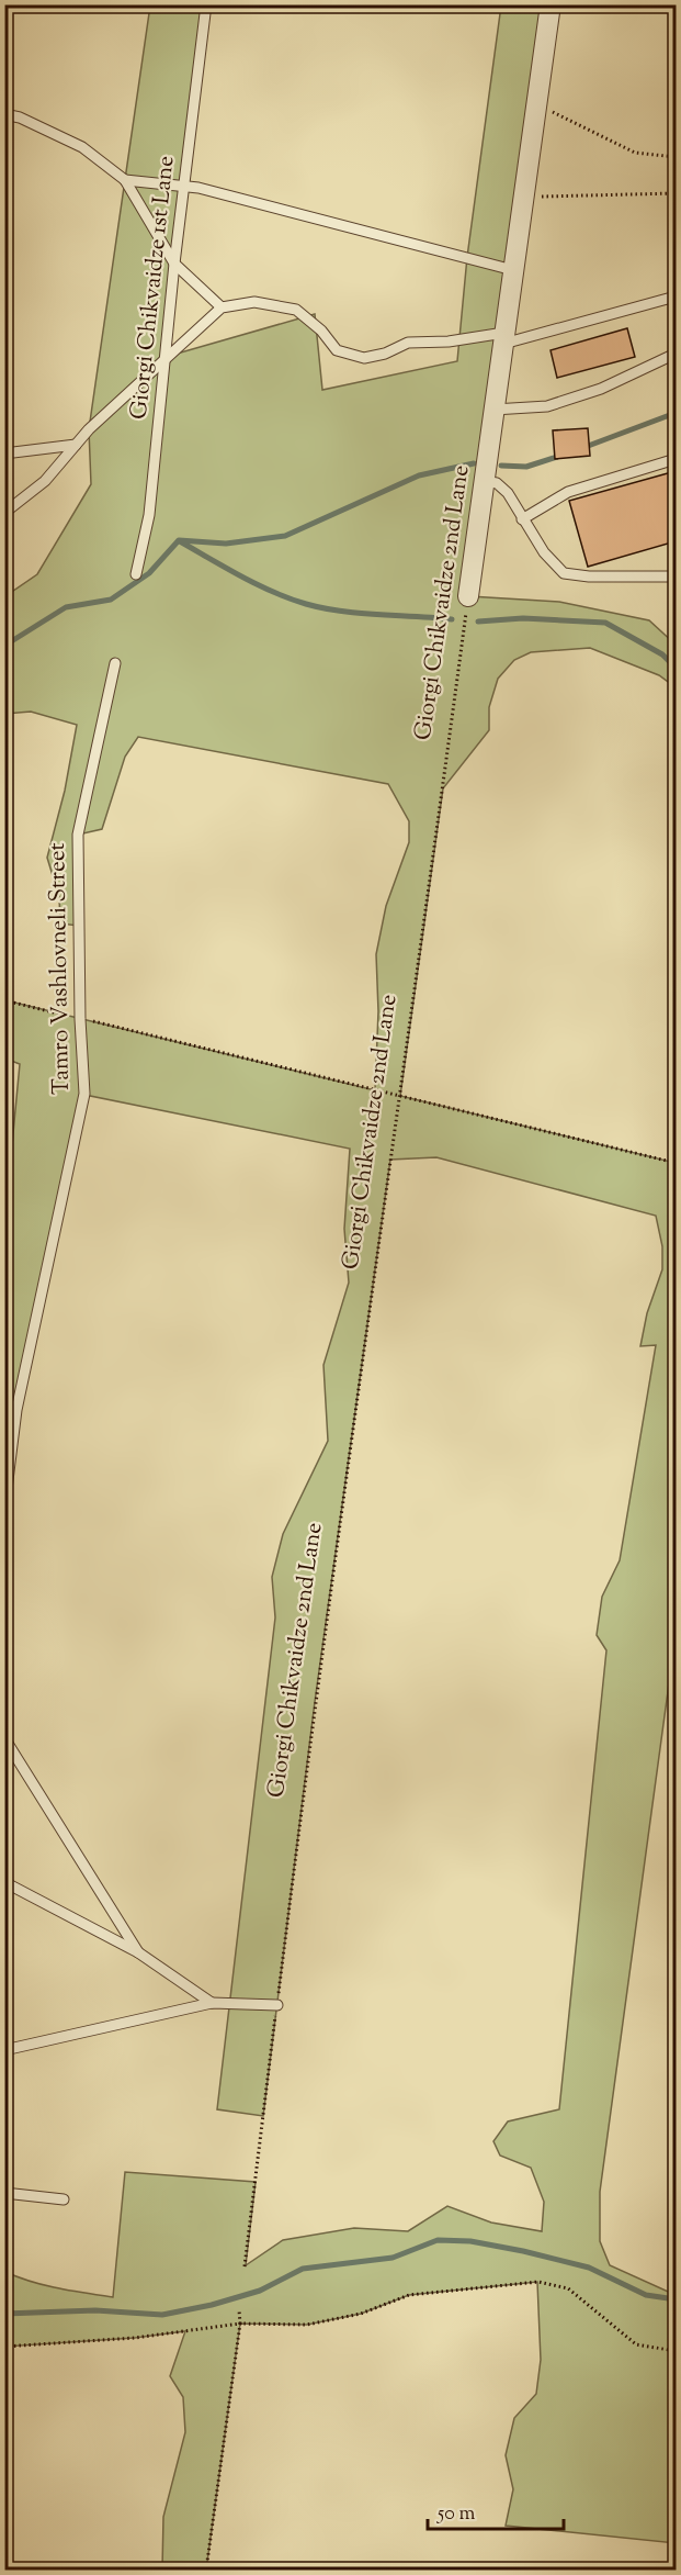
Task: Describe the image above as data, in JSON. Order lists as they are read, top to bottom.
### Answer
{
  "streets": {
    "street": ["Giorgi Chikvaidze 2nd Lane"],
    "lane": ["Giorgi Chikvaidze 1st Lane", "Tamro Vashlovneli Street"]
  },
  "scale_bar": "50 m"
}
